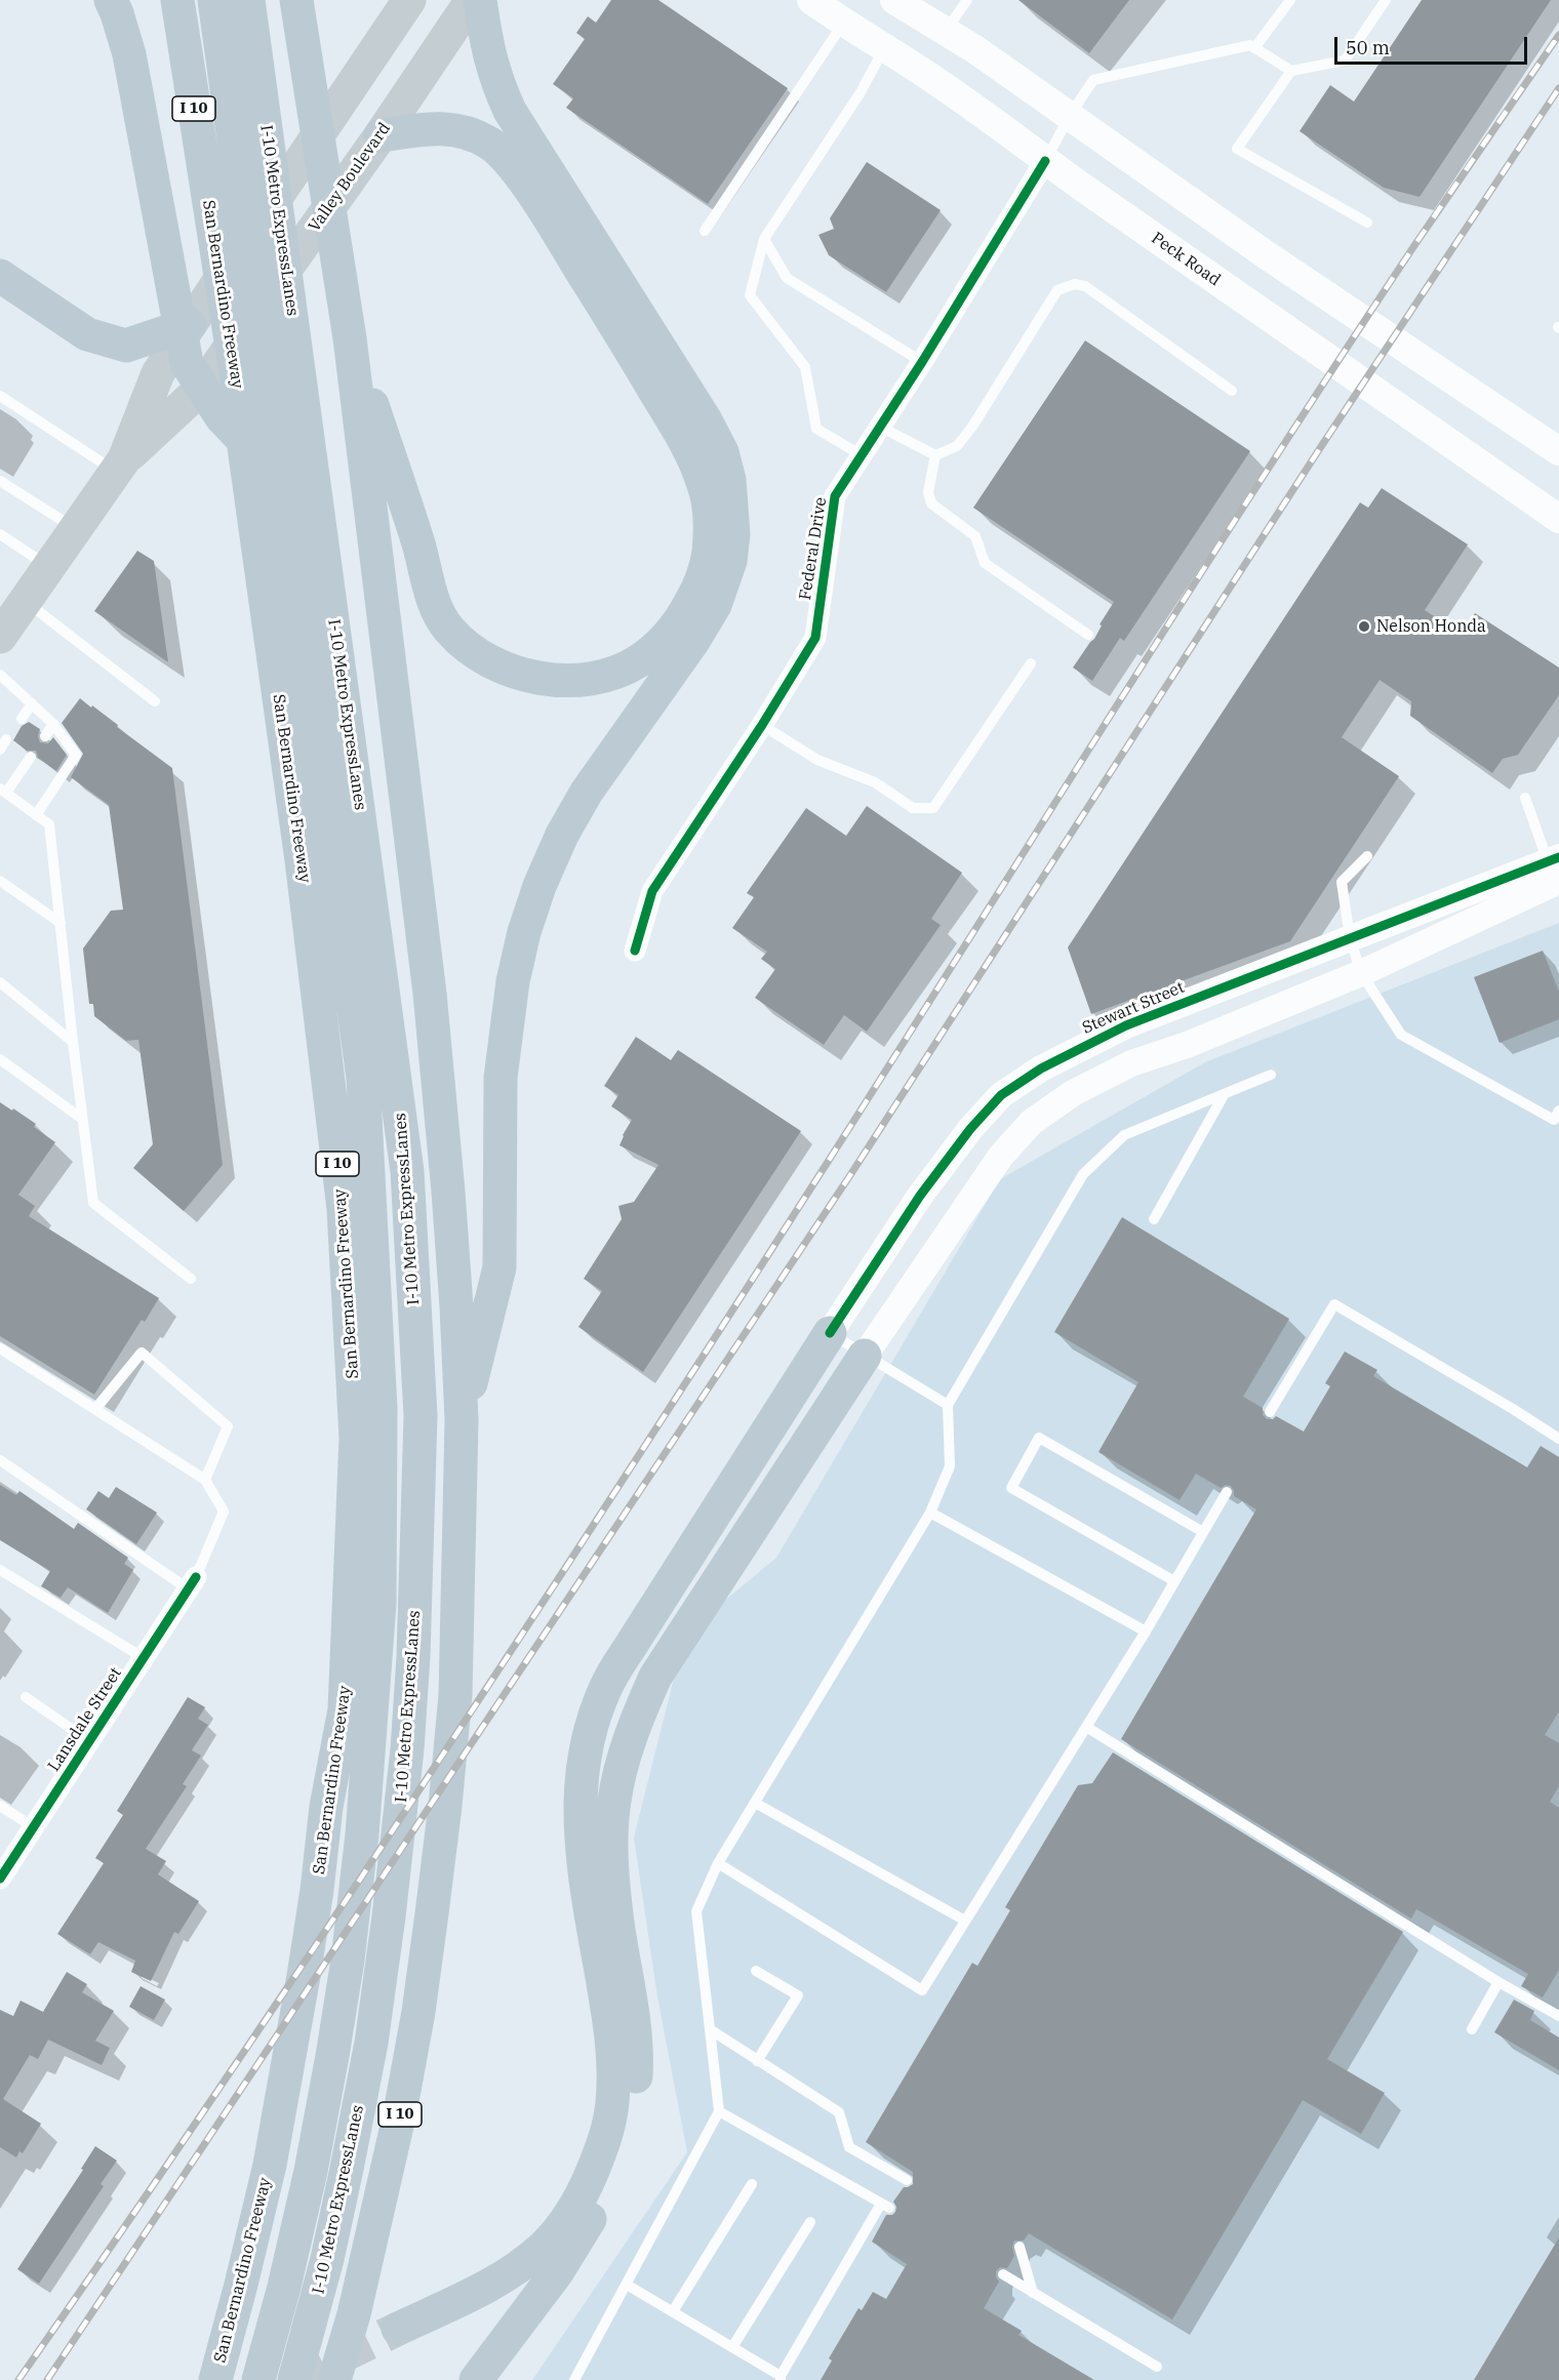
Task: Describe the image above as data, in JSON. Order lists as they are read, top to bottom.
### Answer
{
  "streets": {
    "highway": ["I 10", "I-10 Metro ExpressLanes", "San Bernardino Freeway"],
    "main road": ["Valley Boulevard", "Peck Road"],
    "street": ["Federal Drive", "Stewart Street", "Lansdale Street"]
  },
  "crossings": [
    ["Peck Road", "Federal Drive"]
  ],
  "places": ["Nelson Honda"],
  "scale_bar": "50 m"
}
